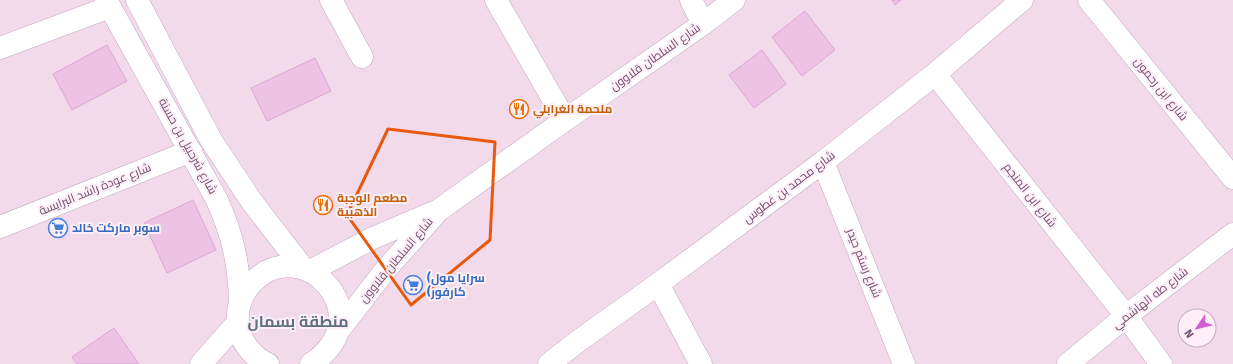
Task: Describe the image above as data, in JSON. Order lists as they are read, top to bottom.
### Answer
{
  "streets": {
    "street": [
      "شارع السلطان قلاوون",
      "شارع ابن رحمون",
      "شارع شرحبيل بن حسنة",
      "شارع محمد بن غطوس",
      "شارع عودة راشد البرايسة",
      "شارع ابن المنجم",
      "شارع رستم حيدر",
      "شارع طه الهاشمي"
    ]
  },
  "crossings": [
    ["شارع السلطان قلاوون", "شارع شرحبيل بن حسنة"],
    ["شارع شرحبيل بن حسنة", "شارع عودة راشد البرايسة"],
    ["شارع محمد بن غطوس", "شارع ابن المنجم"],
    ["شارع محمد بن غطوس", "شارع رستم حيدر"],
    ["شارع ابن المنجم", "شارع طه الهاشمي"]
  ],
  "districts": ["منطقة بسمان"],
  "places": {
    "restaurant": ["ملحمة الغرابلي", "مطعم الوجبة الذهبية"],
    "supermarket": ["سوبر ماركت خالد", "(سرايا مول (كارفور"]
  },
  "north": "bottom left"
}
